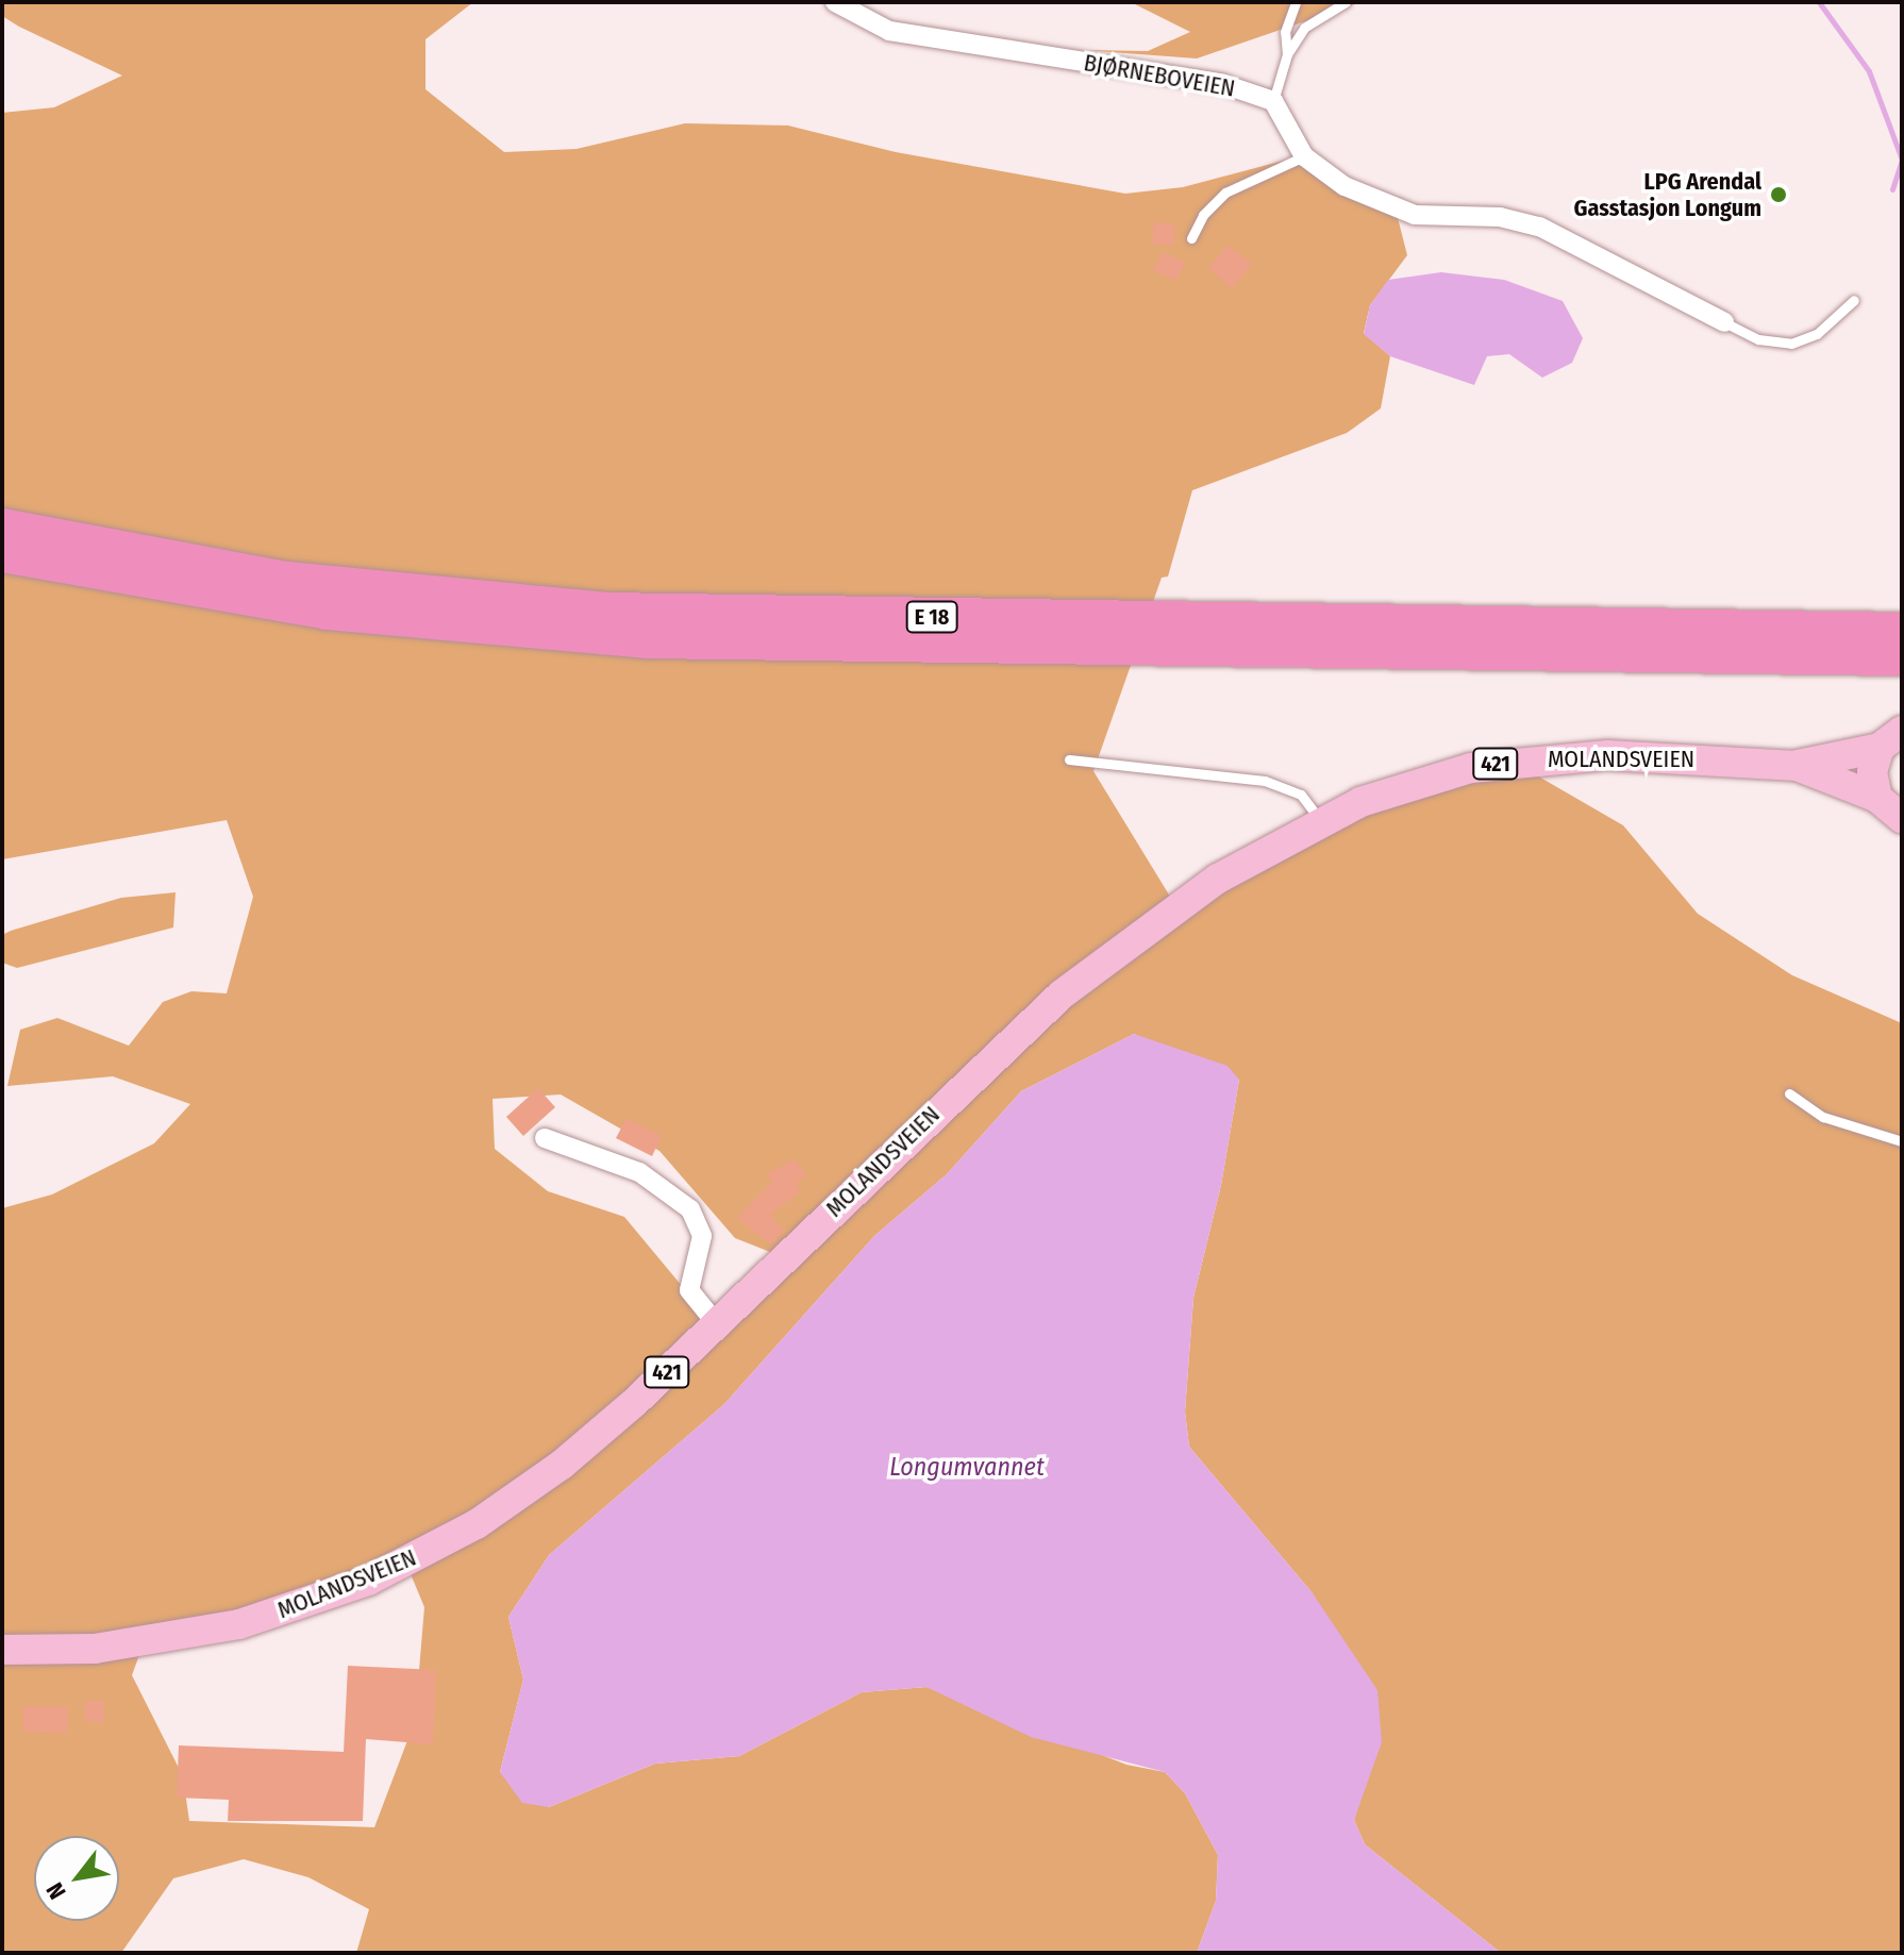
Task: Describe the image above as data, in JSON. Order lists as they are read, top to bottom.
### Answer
{
  "streets": {
    "highway": ["E 18"],
    "main road": ["MOLANDSVEIEN", "421"],
    "street": ["BJØRNEBOVEIEN"]
  },
  "crossings": [
    ["MOLANDSVEIEN", "421"]
  ],
  "water": ["Longumvannet"],
  "places": ["LPG Arendal Gasstasjon Longum"],
  "north": "bottom left"
}
